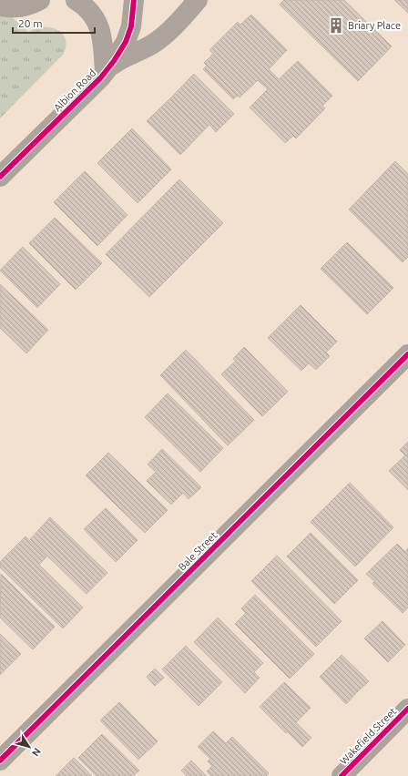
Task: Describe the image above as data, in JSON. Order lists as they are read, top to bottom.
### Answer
{
  "streets": {
    "street": ["Albion Road", "Bale Street", "Wakefield Street"]
  },
  "places": {
    "building": ["Briary Place"]
  },
  "scale_bar": "20 m",
  "north": "bottom right"
}
